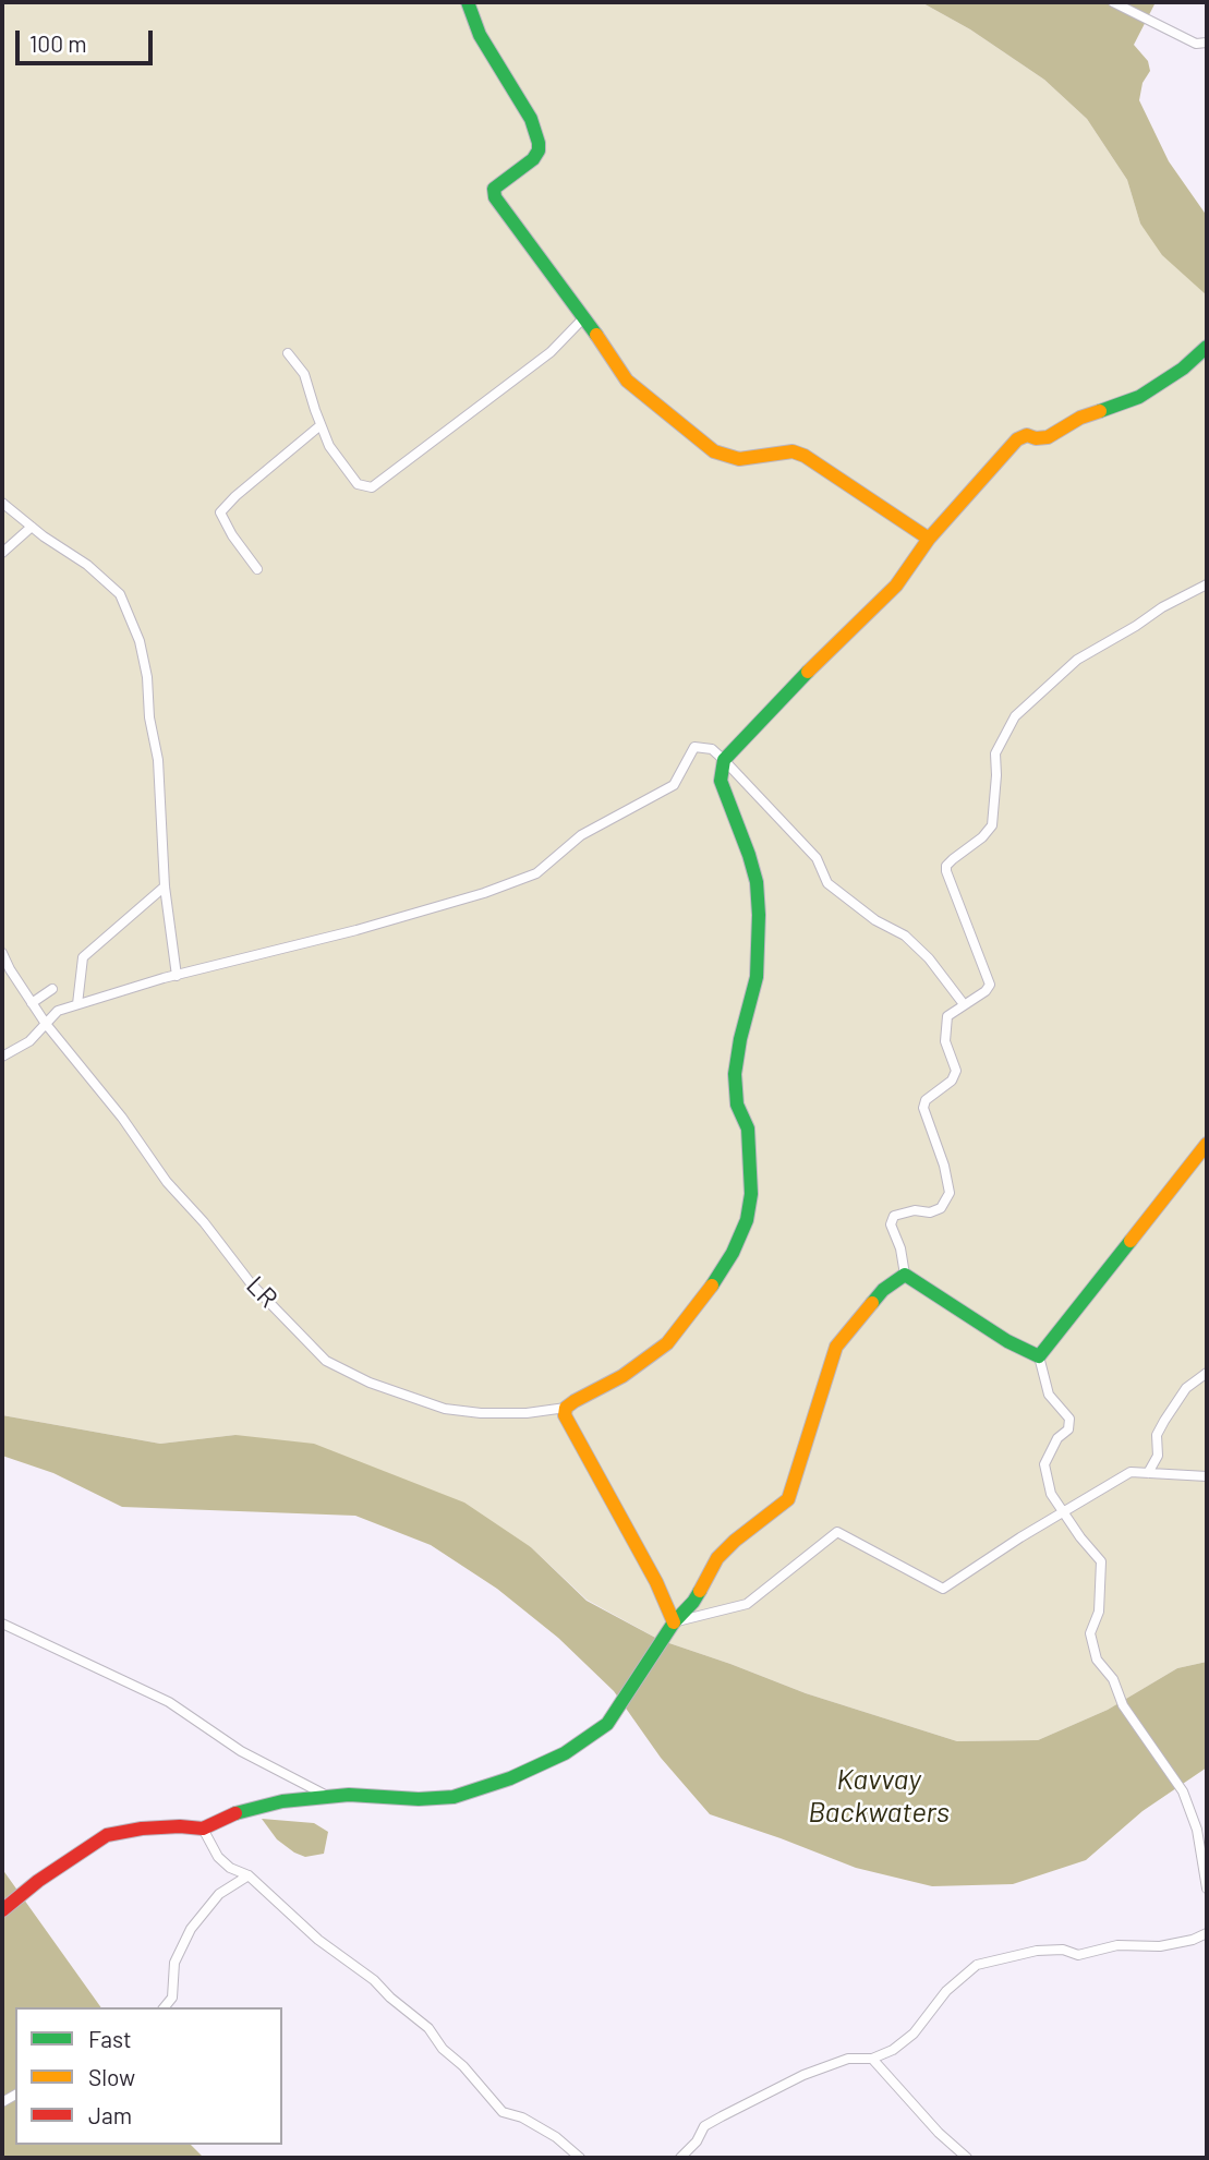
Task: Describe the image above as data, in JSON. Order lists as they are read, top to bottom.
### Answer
{
  "streets": {
    "street": ["LR"]
  },
  "water": ["Kavvay Backwaters"],
  "legend": ["Fast", "Slow", "Jam"],
  "scale_bar": "100 m"
}
